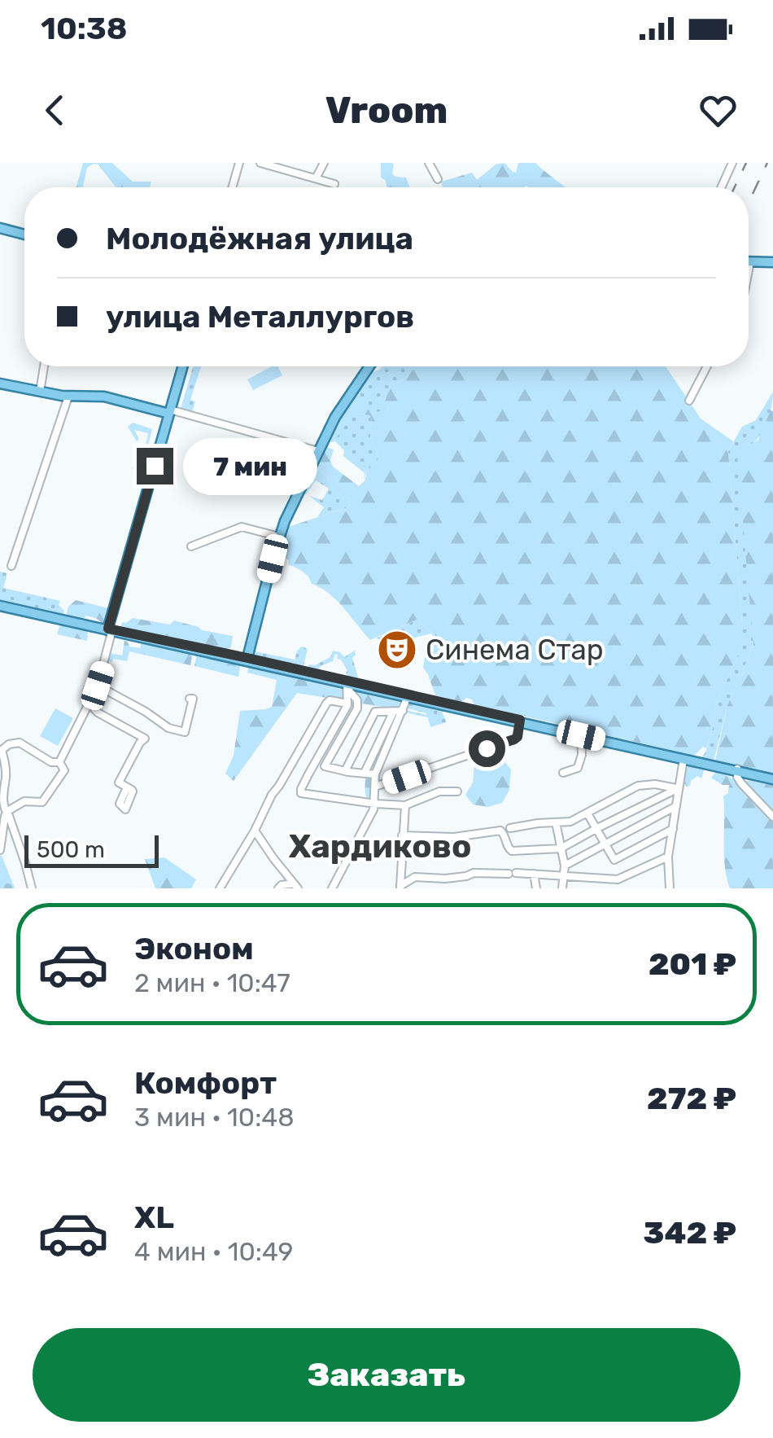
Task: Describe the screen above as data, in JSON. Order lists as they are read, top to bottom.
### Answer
{
  "districts": ["Хардиково"],
  "places": {
    "theatre": ["Синема Стар"]
  },
  "scale_bar": "500 m",
  "page": {
    "status": "10:38",
    "header": "Vroom",
    "banner": ["Молодёжная улица", "улица Металлургов"],
    "bubble": "7 мин",
    "scale": "500 m",
    "list": [
      {
        "name": "Эконом",
        "note": "2 мин · 10:47",
        "value": "201 ₽"
      },
      {
        "name": "Комфорт",
        "note": "3 мин · 10:48",
        "value": "272 ₽"
      },
      {
        "name": "XL",
        "note": "4 мин · 10:49",
        "value": "342 ₽"
      }
    ],
    "buttons": "Заказать"
  }
}
